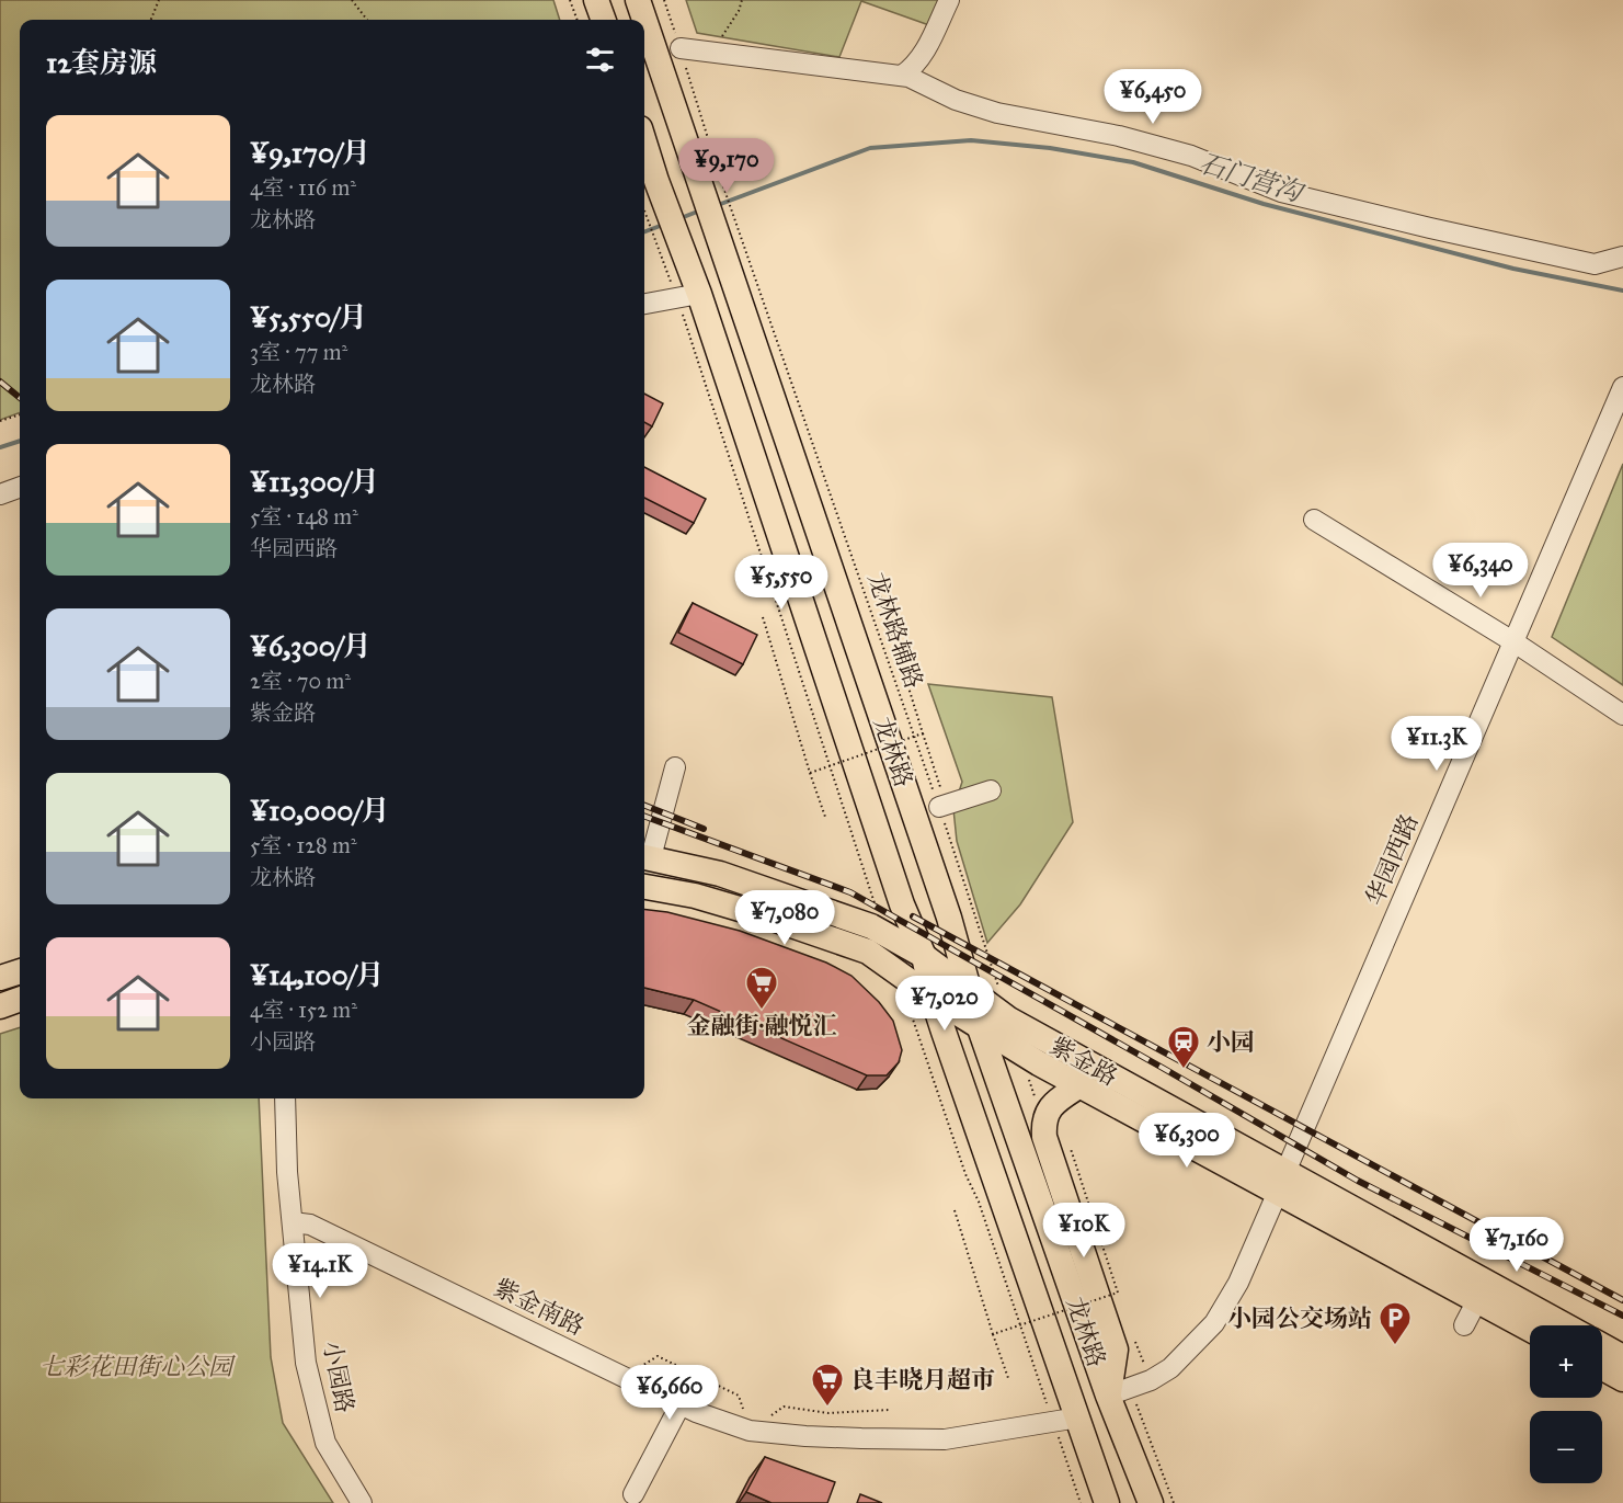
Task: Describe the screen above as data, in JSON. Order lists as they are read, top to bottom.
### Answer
{
  "streets": {
    "main road": ["龙林路", "紫金路"],
    "street": ["华园西路", "紫金南路", "小园路"],
    "path": ["龙林路辅路"]
  },
  "crossings": [
    ["龙林路辅路", "龙林路"],
    ["龙林路", "华园西路"],
    ["龙林路", "紫金路"],
    ["龙林路", "紫金南路"],
    ["华园西路", "紫金路"],
    ["紫金南路", "小园路"]
  ],
  "water": ["石门营沟"],
  "parks": ["七彩花田街心公园"],
  "places": {
    "supermarket": ["金融街·融悦汇", "良丰晓月超市"],
    "station": ["小园"],
    "parking": ["小园公交场站"]
  },
  "page": {
    "heading": "12套房源",
    "price": [
      "¥6,450",
      "¥9,170",
      "¥6,340",
      "¥5,550",
      "¥11.3K",
      "¥7,080",
      "¥7,020",
      "¥6,300",
      "¥10K",
      "¥7,160",
      "¥14.1K",
      "¥6,660"
    ],
    "list": [
      {
        "name": "¥9,170/月",
        "note": "4室 · 116 m² · 龙林路"
      },
      {
        "name": "¥5,550/月",
        "note": "3室 · 77 m² · 龙林路"
      },
      {
        "name": "¥11,300/月",
        "note": "5室 · 148 m² · 华园西路"
      },
      {
        "name": "¥6,300/月",
        "note": "2室 · 70 m² · 紫金路"
      },
      {
        "name": "¥10,000/月",
        "note": "5室 · 128 m² · 龙林路"
      },
      {
        "name": "¥14,100/月",
        "note": "4室 · 152 m² · 小园路"
      }
    ],
    "map_buttons": ["+", "−"]
  }
}
